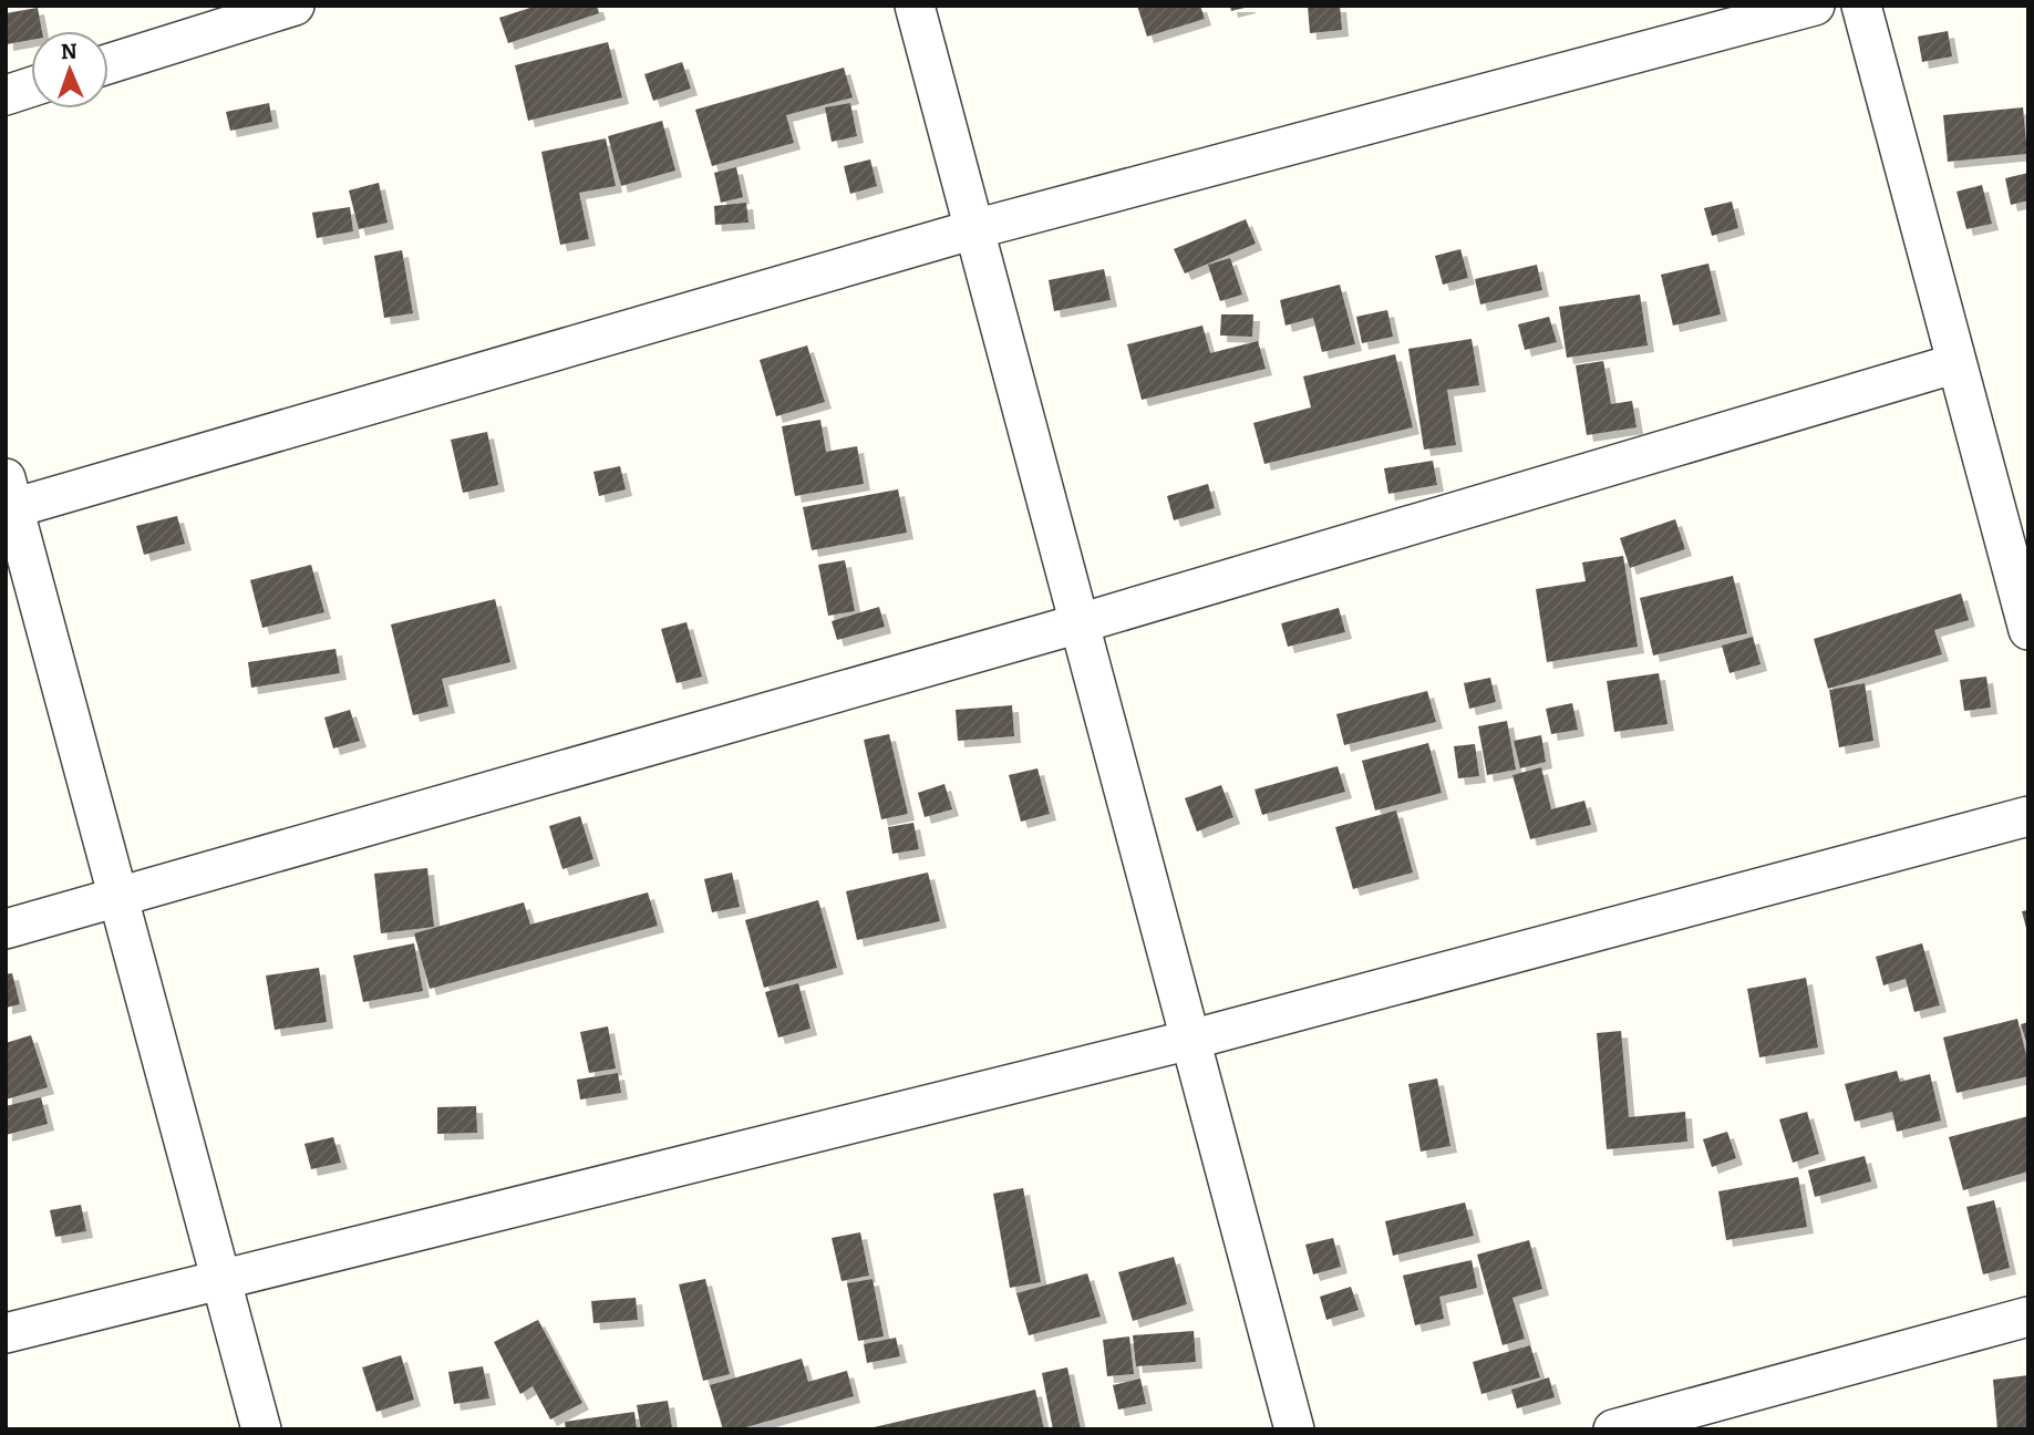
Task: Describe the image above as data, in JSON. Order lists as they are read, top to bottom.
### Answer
{
  "north": "top"
}
